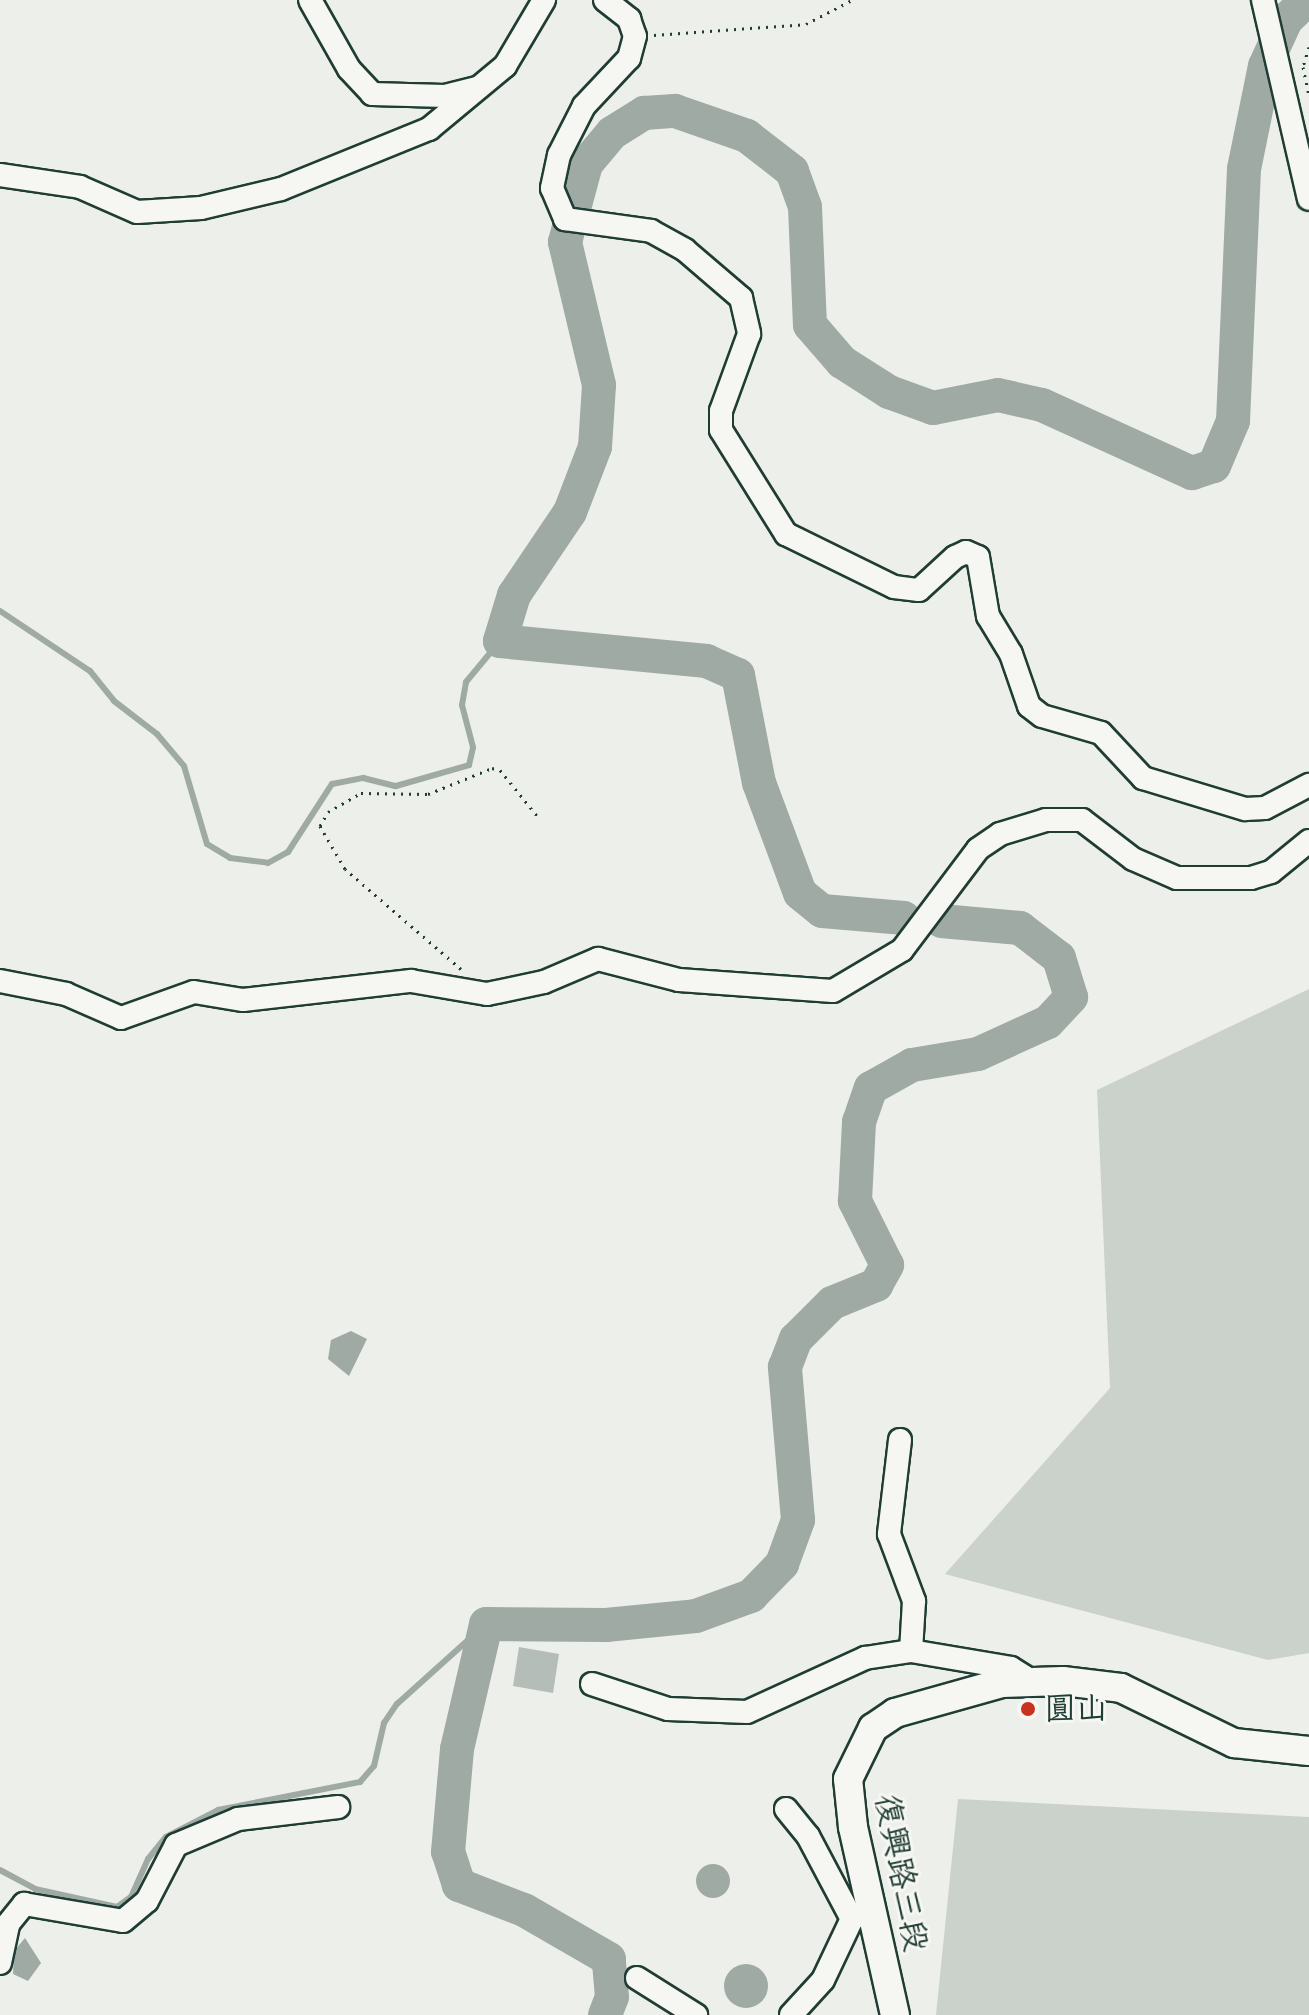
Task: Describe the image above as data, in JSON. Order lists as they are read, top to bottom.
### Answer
{
  "streets": {
    "main road": ["復興路三段"]
  },
  "places": ["圓山"]
}
